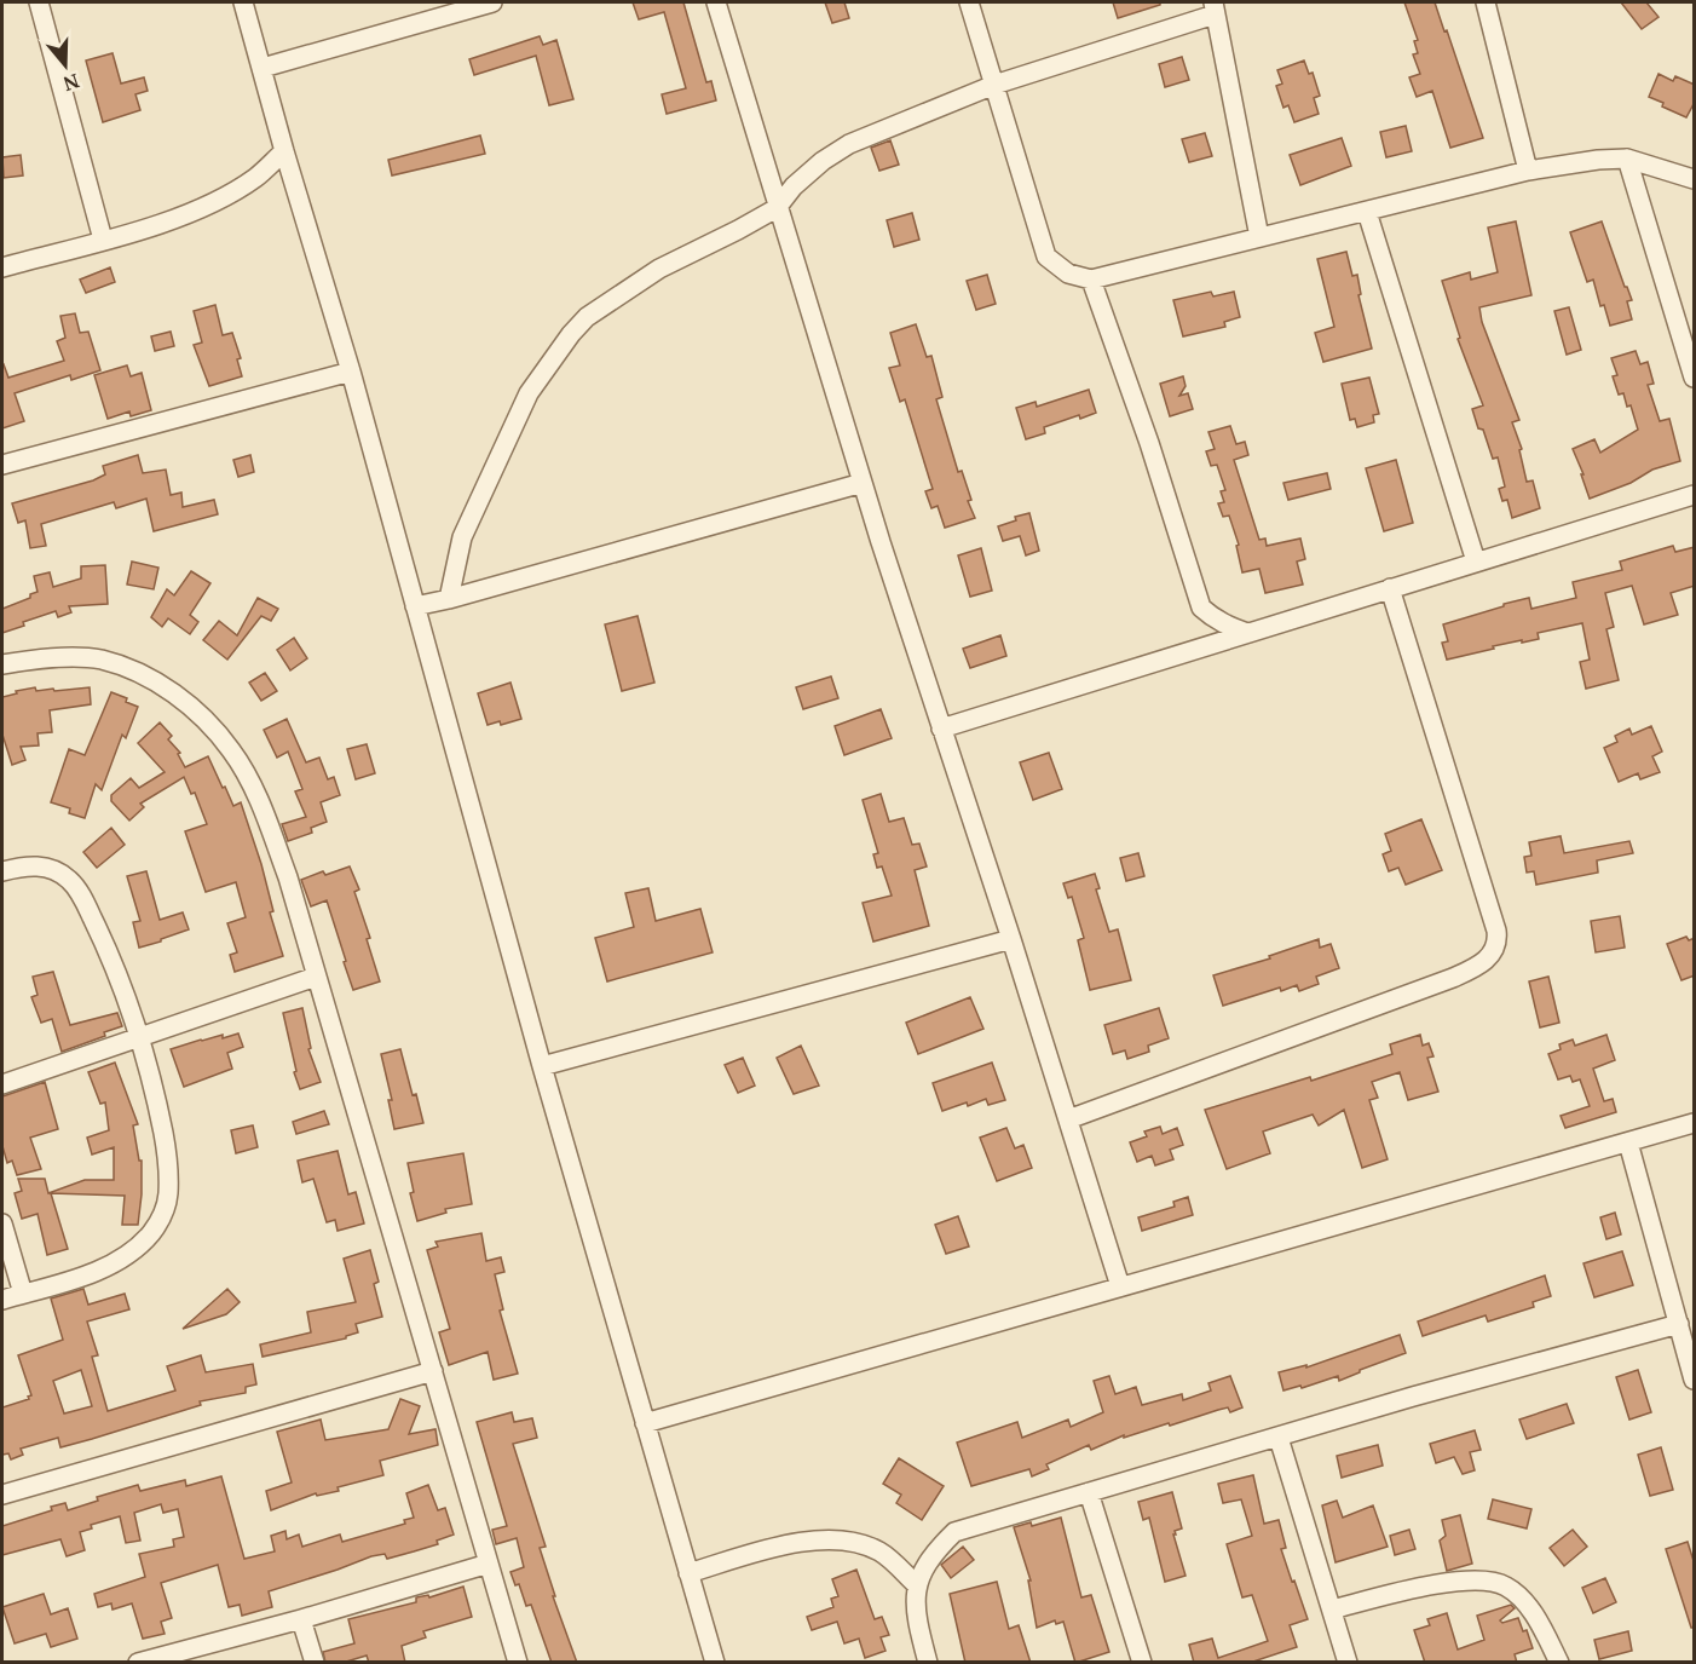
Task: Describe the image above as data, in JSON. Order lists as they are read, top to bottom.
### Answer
{
  "north": "bottom"
}
